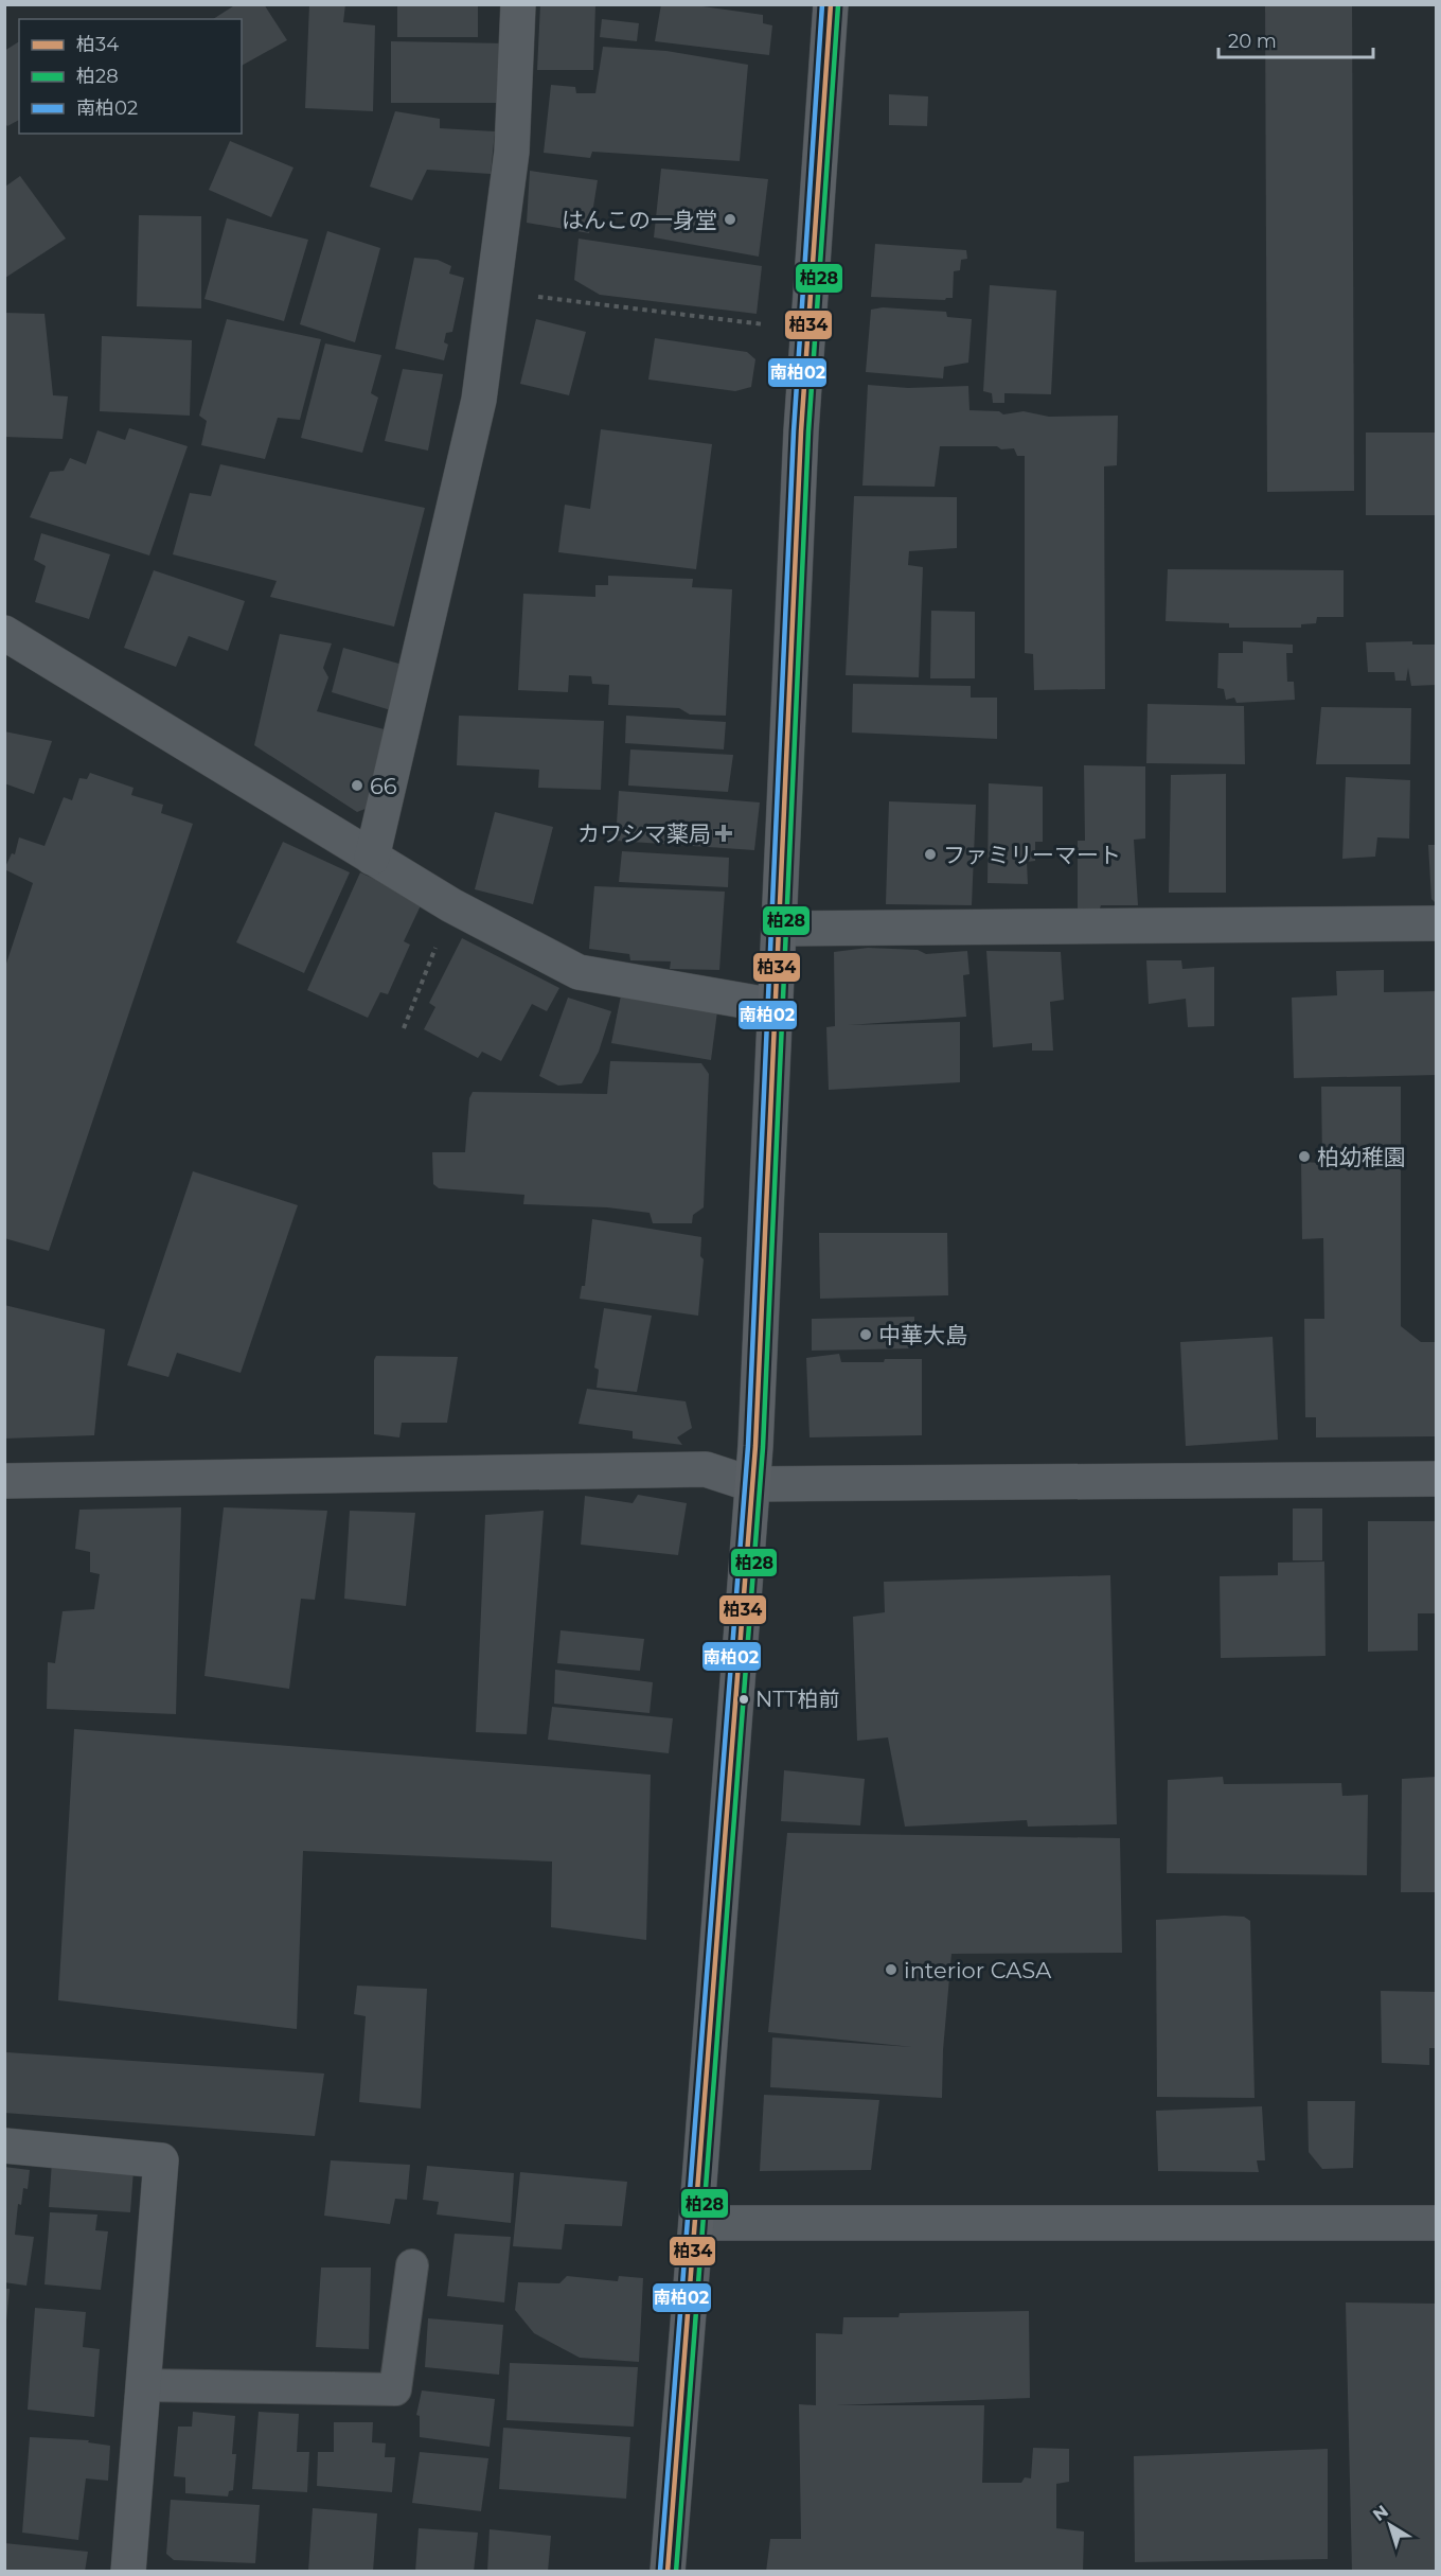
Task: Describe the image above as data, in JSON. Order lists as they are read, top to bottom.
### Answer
{
  "places": {
    "other": [
      "はんこの一身堂",
      "66",
      "ファミリーマート",
      "柏幼稚園",
      "中華大島",
      "NTT柏前",
      "interior CASA"
    ],
    "health": ["カワシマ薬局"]
  },
  "lines": ["transit line 柏34", "transit line 南柏02", "transit line 柏28"],
  "legend": ["柏34", "柏28", "南柏02"],
  "scale_bar": "20 m",
  "north": "top left"
}
